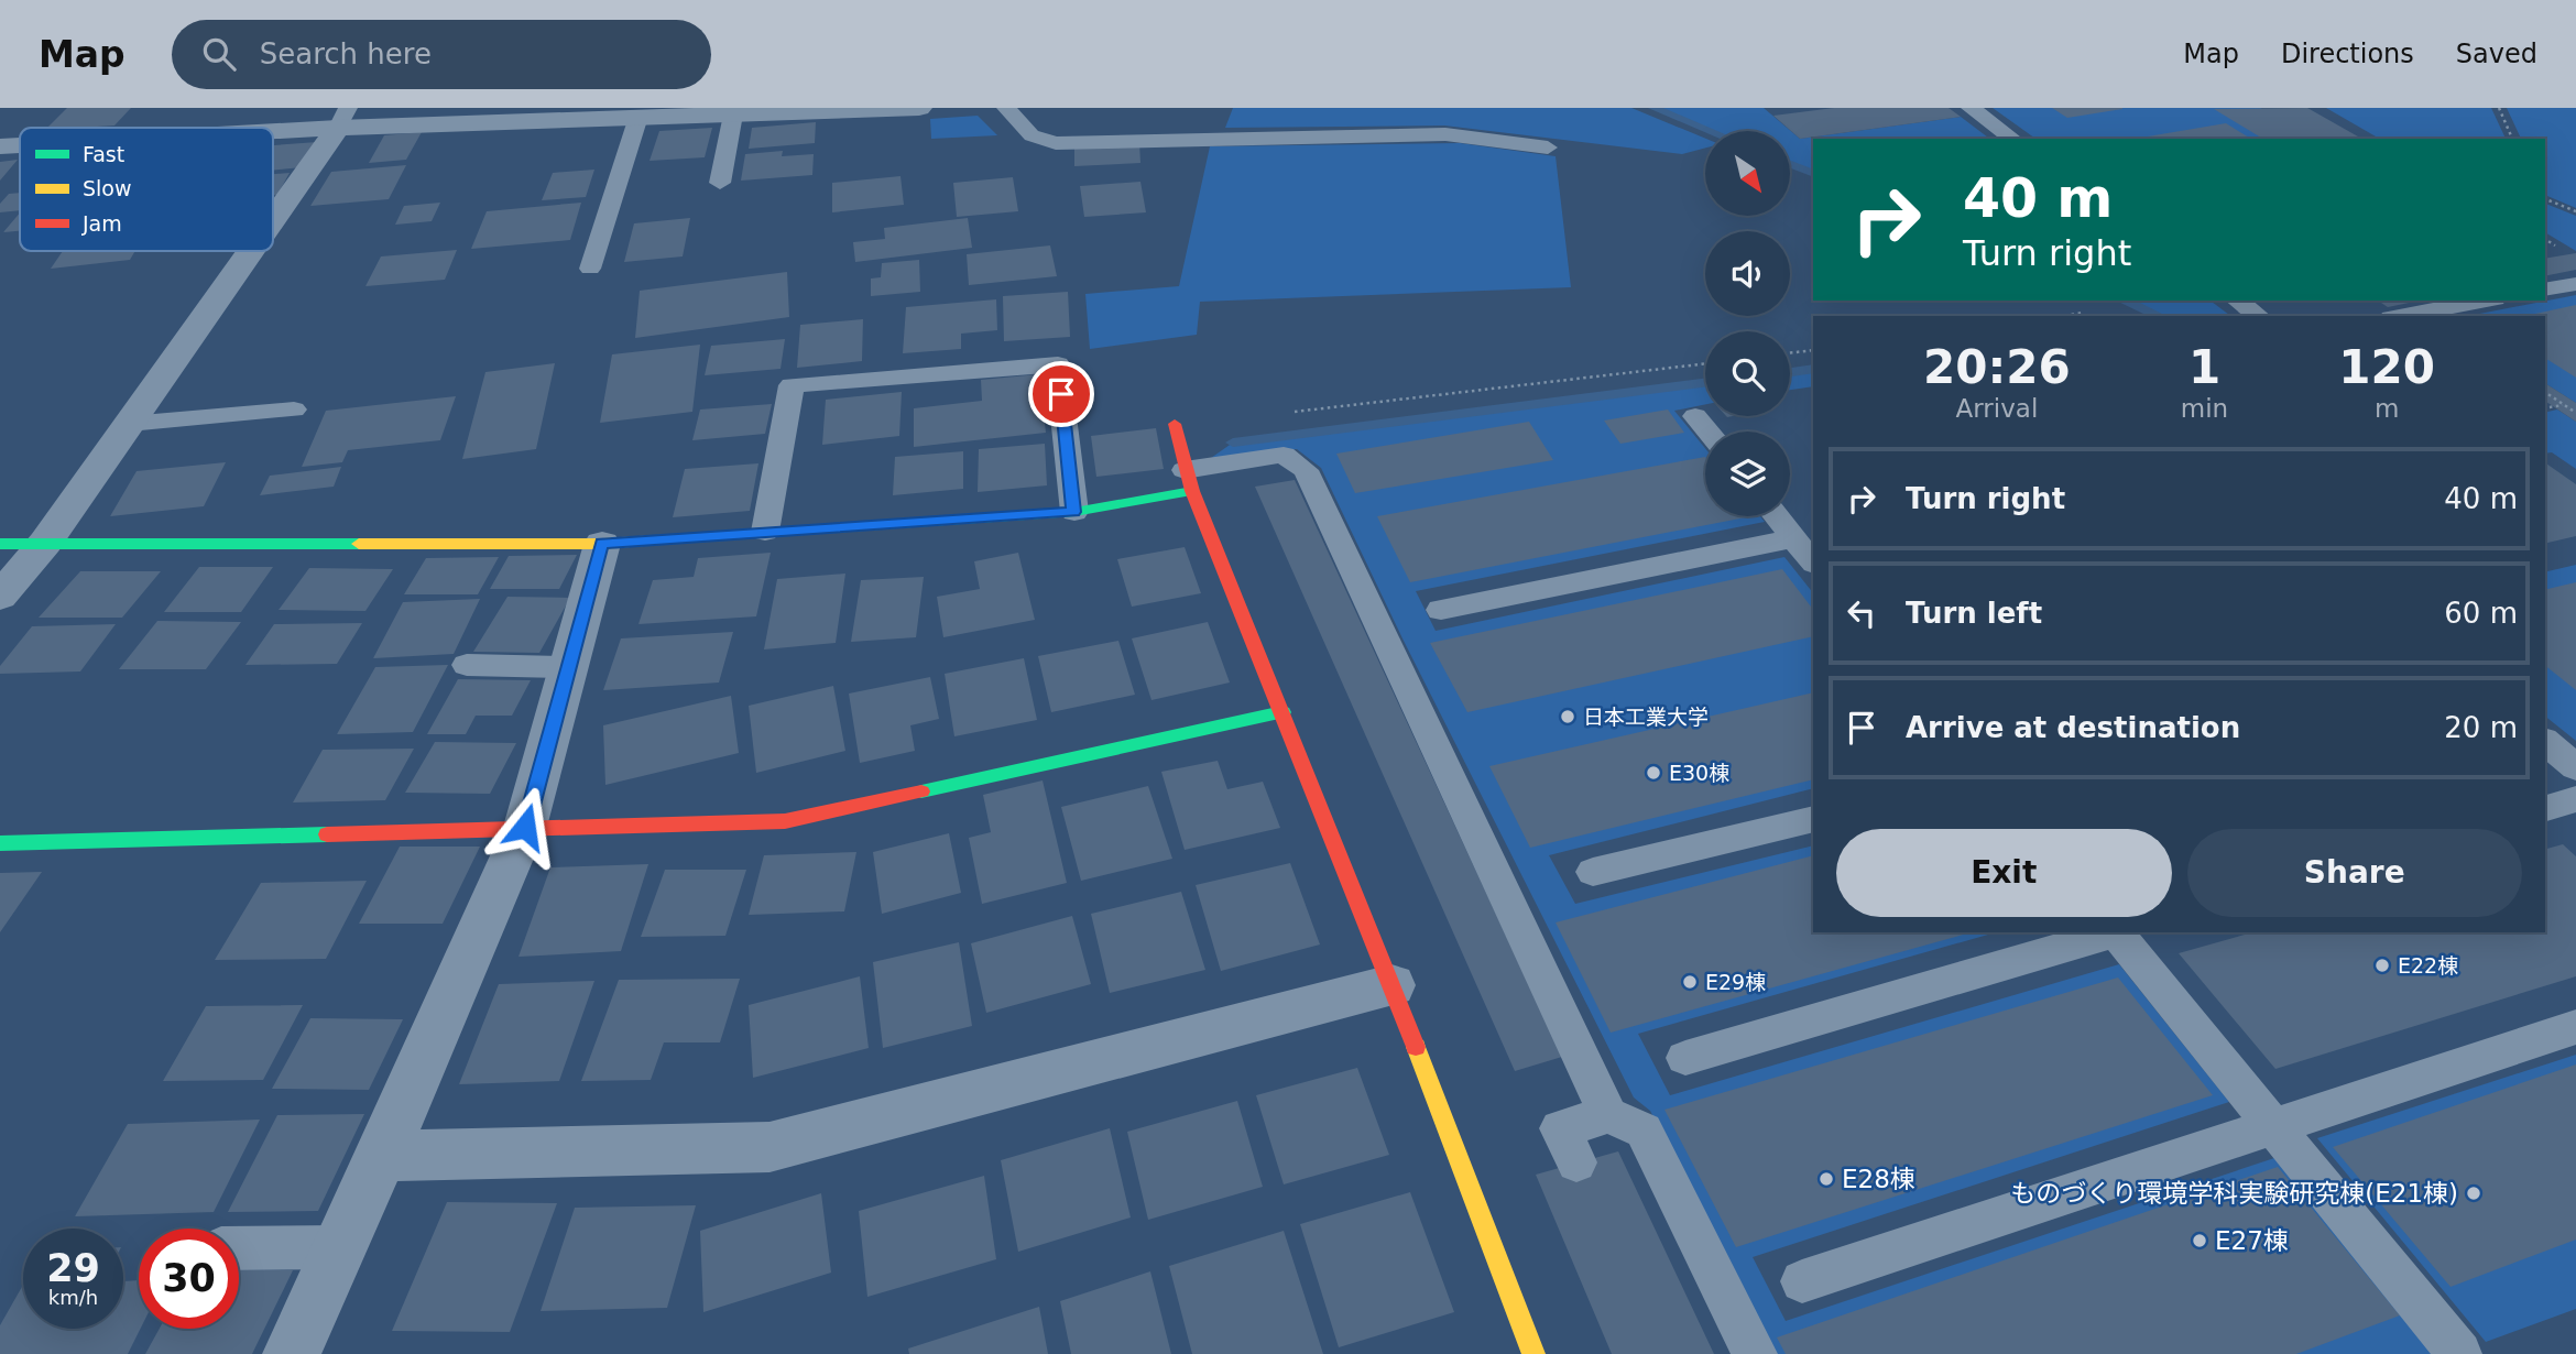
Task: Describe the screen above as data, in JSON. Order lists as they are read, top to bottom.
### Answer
{
  "places": [
    "日本工業大学",
    "E30棟",
    "E22棟",
    "E29棟",
    "E28棟",
    "ものづくり環境学科実験研究棟(E21棟)",
    "E27棟"
  ],
  "legend": ["Fast", "Slow", "Jam"],
  "north": "bottom right",
  "page": {
    "header": "Map",
    "search": "Search here",
    "nav": ["Map", "Directions", "Saved"],
    "turn": ["40 m", "Turn right"],
    "eta": [
      "20:26",
      "Arrival",
      "1",
      "min",
      "120",
      "m"
    ],
    "list": [
      {
        "name": "Turn right",
        "value": "40 m"
      },
      {
        "name": "Turn left",
        "value": "60 m"
      },
      {
        "name": "Arrive at destination",
        "value": "20 m"
      }
    ],
    "buttons": ["Exit", "Share"],
    "speed": "29 km/h",
    "limit": "30"
  }
}
